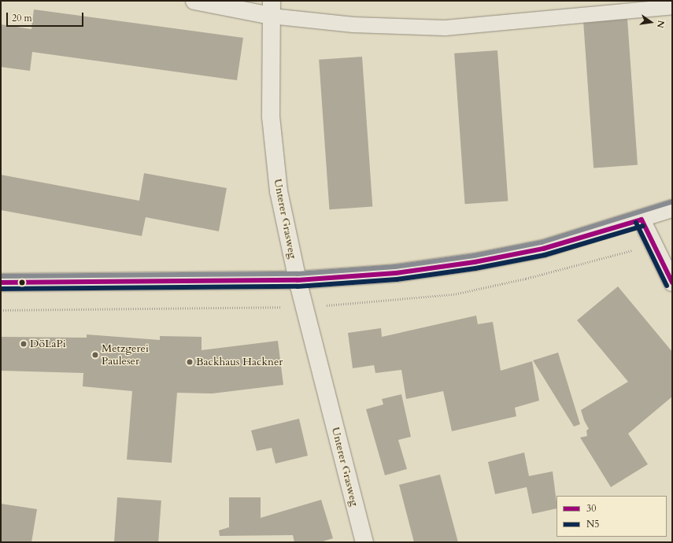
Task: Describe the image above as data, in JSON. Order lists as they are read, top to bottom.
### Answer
{
  "streets": {
    "street": ["Unterer Grasweg"]
  },
  "places": ["DöLaPi", "Metzgerei Pauleser", "Backhaus Hackner"],
  "lines": ["transit line 30", "transit line N5"],
  "legend": ["30", "N5"],
  "scale_bar": "20 m",
  "north": "right"
}
